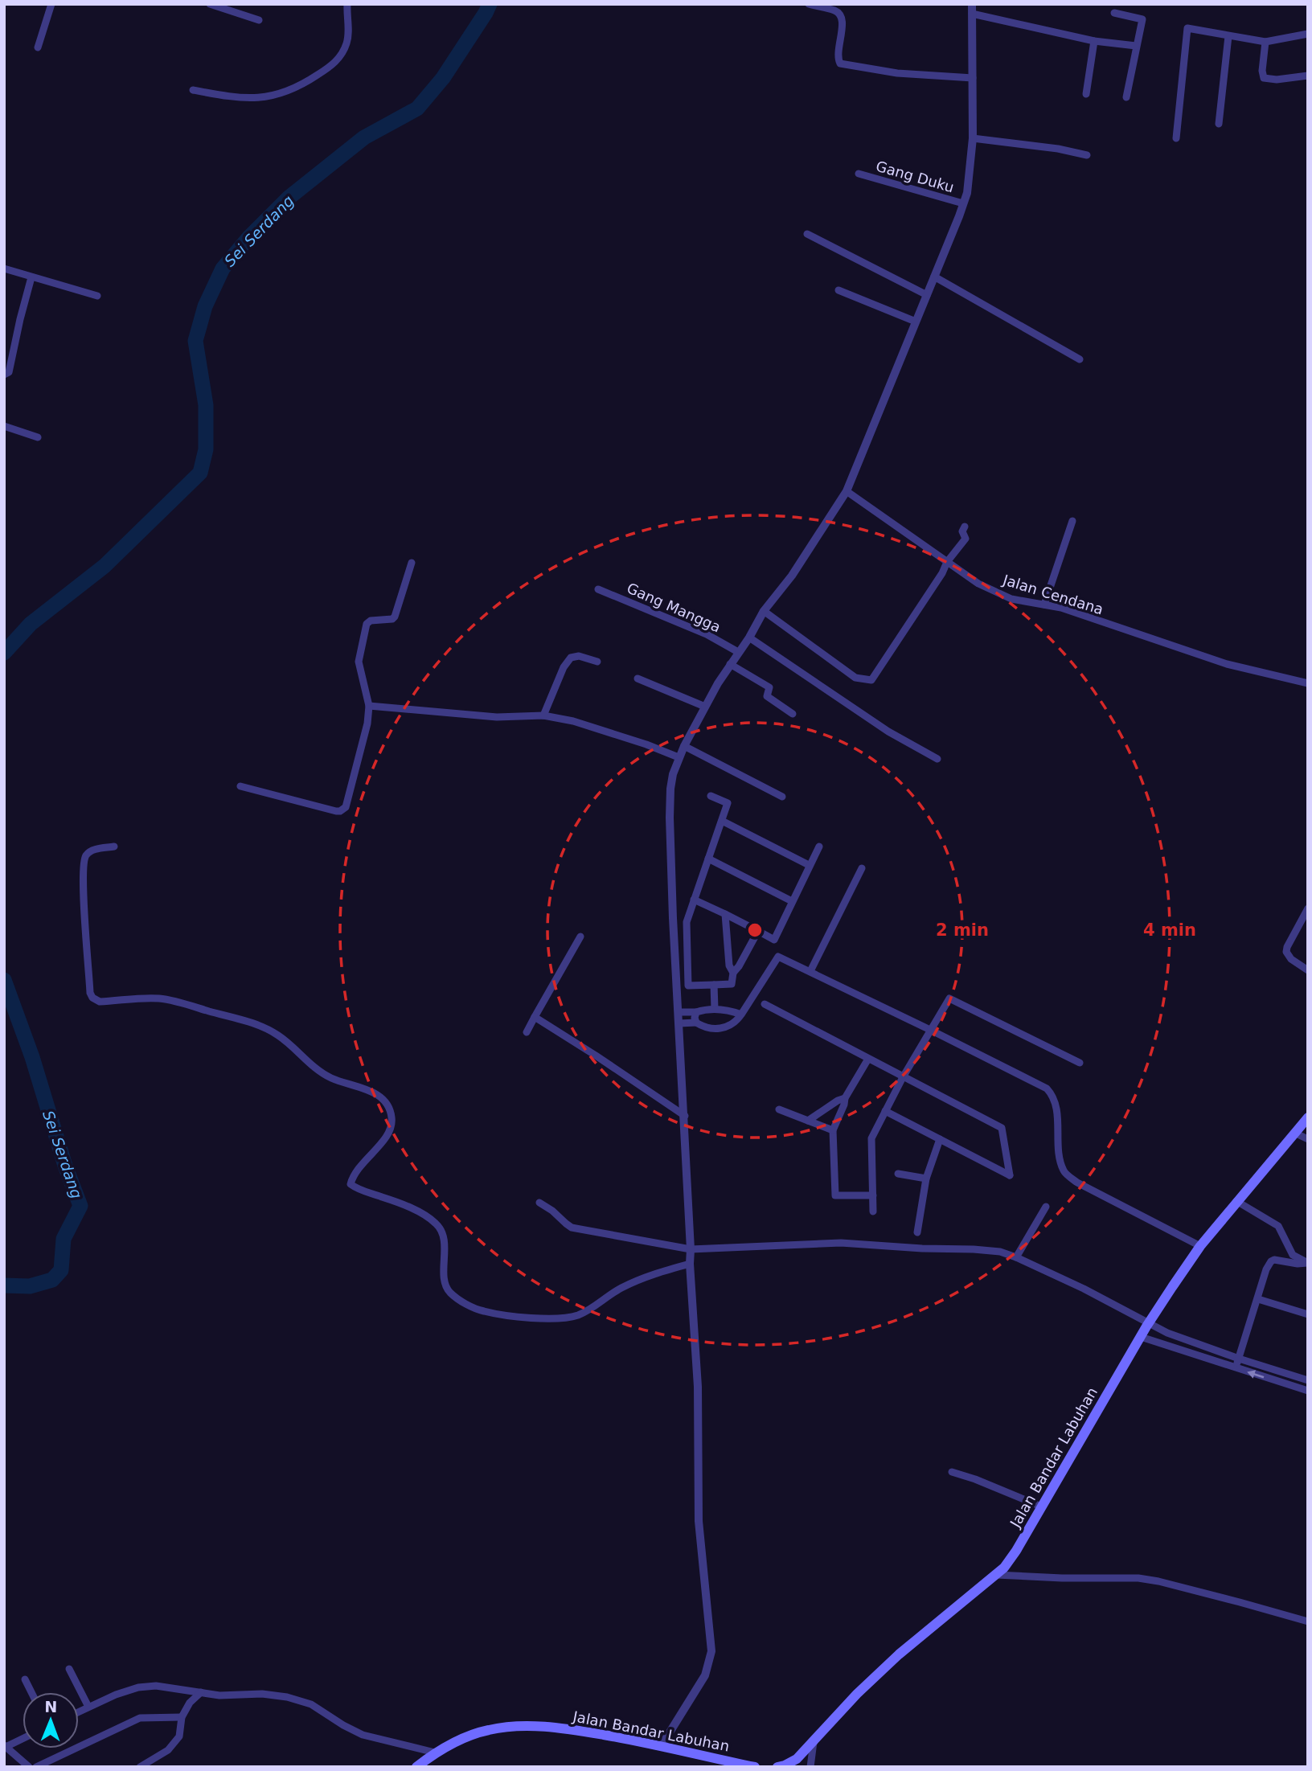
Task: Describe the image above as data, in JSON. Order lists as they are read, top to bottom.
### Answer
{
  "streets": {
    "main road": ["Jalan Bandar Labuhan"],
    "street": ["Gang Duku", "Jalan Cendana", "Gang Mangga"]
  },
  "water": ["Sei Serdang"],
  "north": "top",
  "rings": ["2 min", "4 min"]
}
